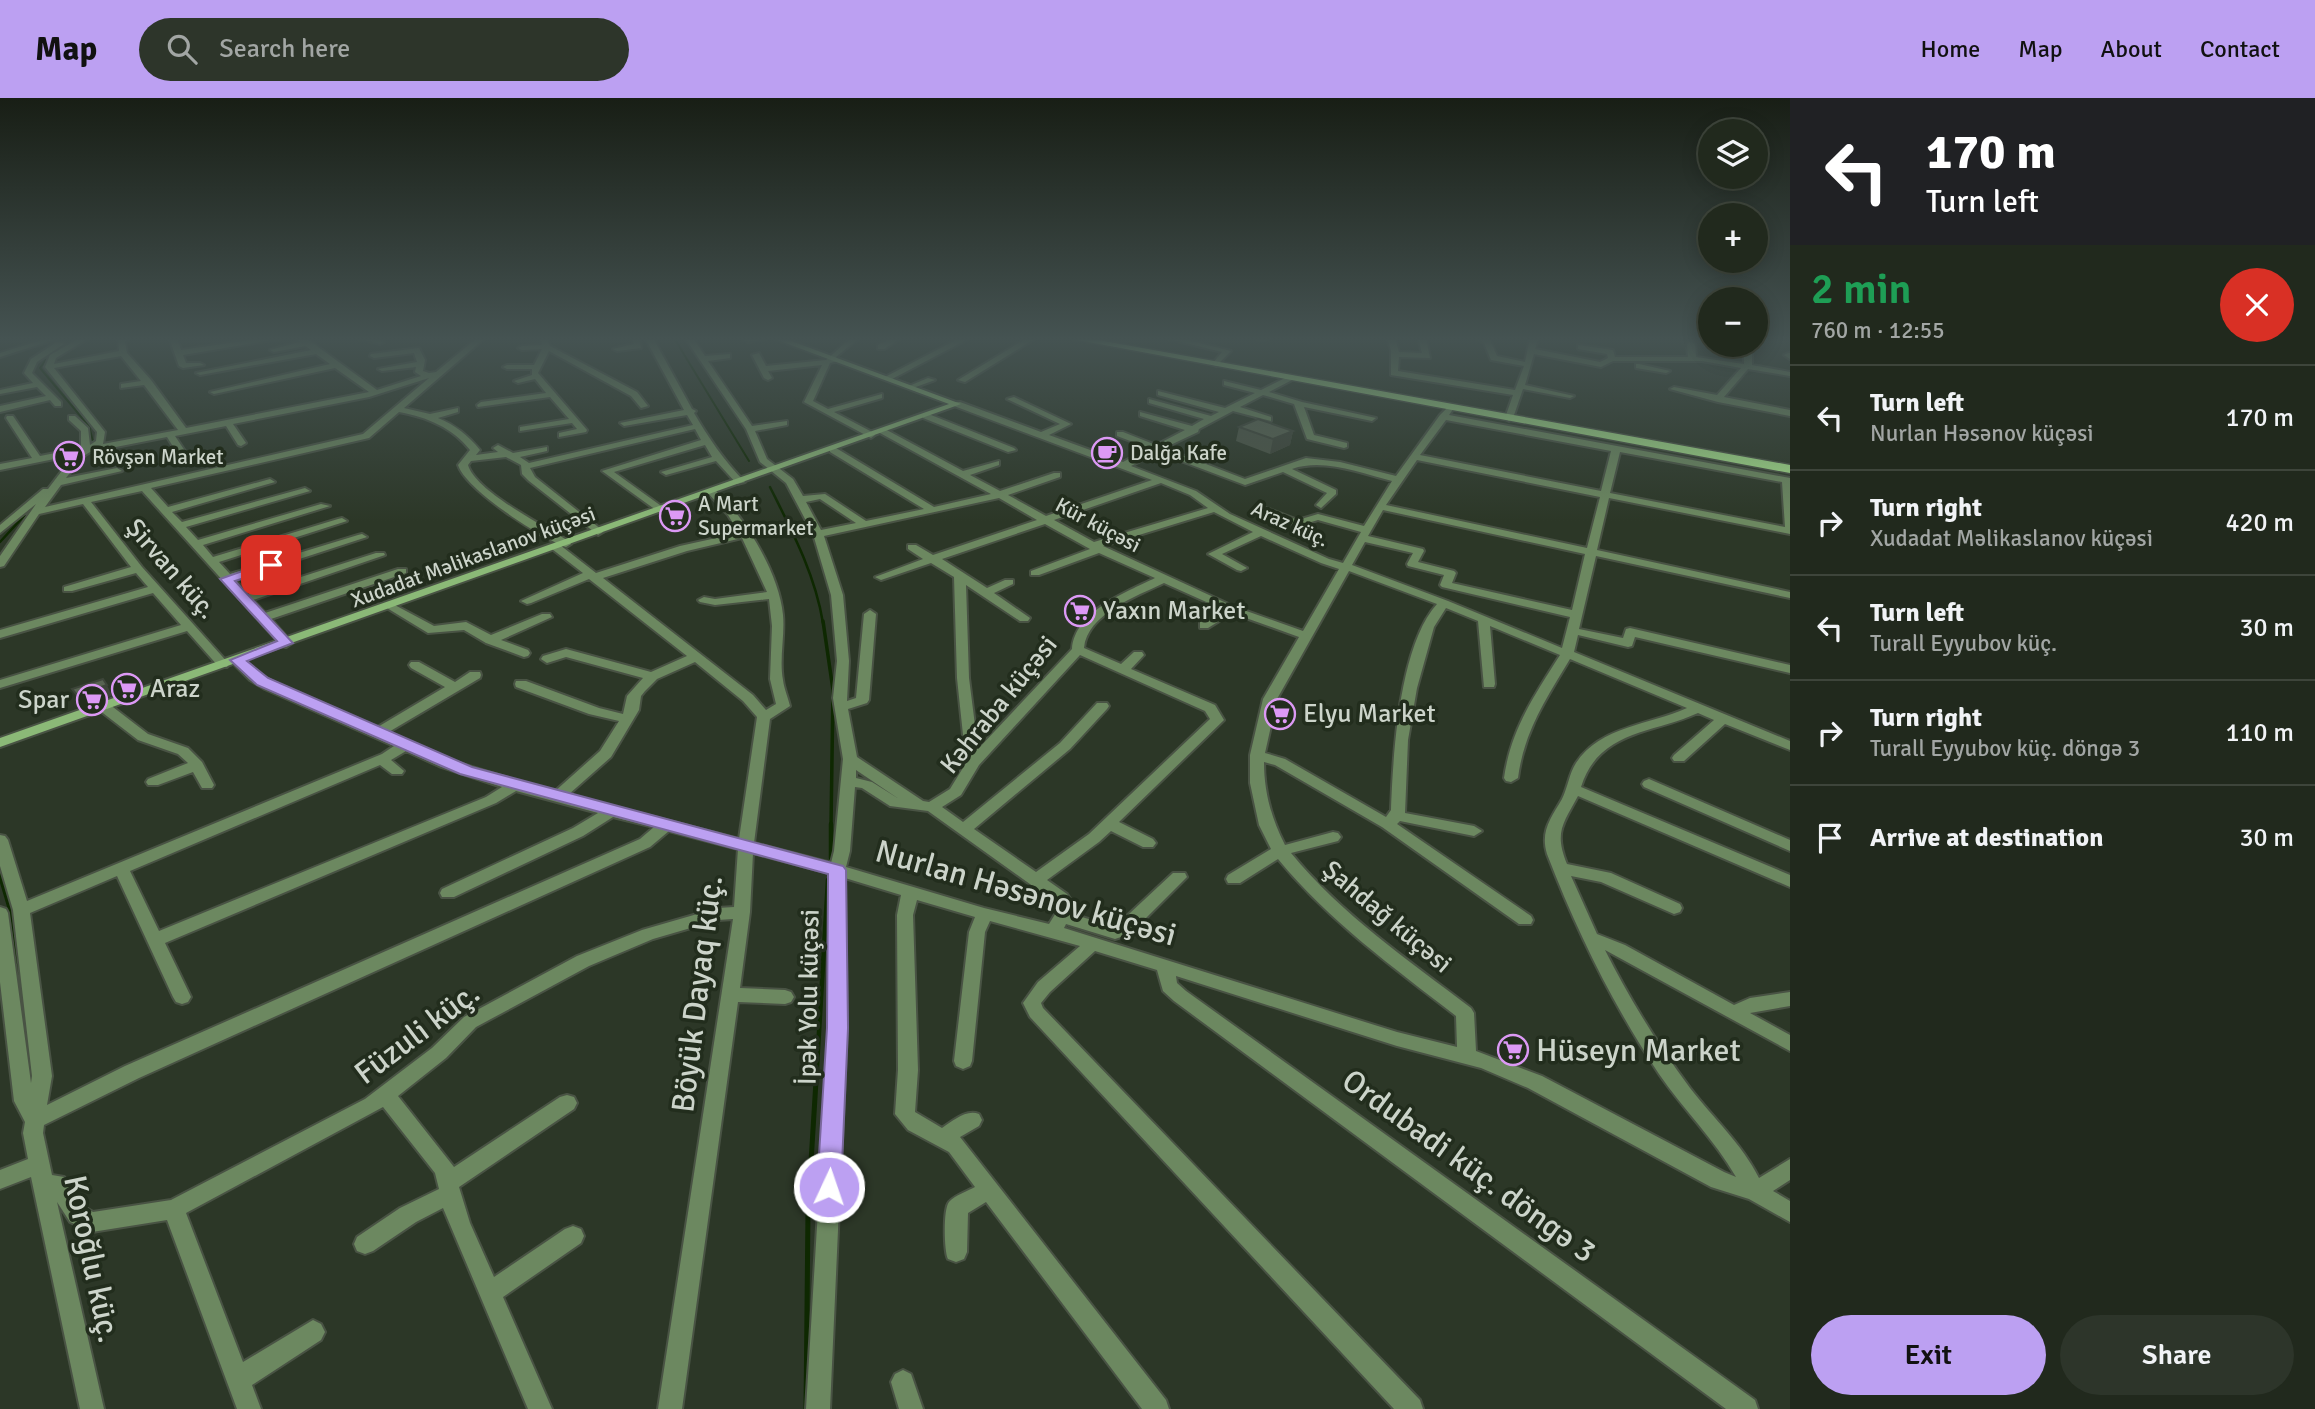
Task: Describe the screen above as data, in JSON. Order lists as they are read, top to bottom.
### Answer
{
  "streets": {
    "street": [
      "Araz küç.",
      "Kür küçəsi",
      "Xudadat Məlikaslanov küçəsi",
      "Şirvan küç.",
      "Kəhraba küçəsi",
      "Nurlan Həsənov küçəsi",
      "Şahdağ küçəsi",
      "Böyük Dayaq küç.",
      "İpək Yolu küçəsi",
      "Füzuli küç.",
      "Ordubadi küç. döngə 3",
      "Koroğlu küç."
    ]
  },
  "crossings": [
    ["Araz küç.", "Xudadat Məlikaslanov küçəsi"],
    ["Araz küç.", "Şahdağ küçəsi"],
    ["Kür küçəsi", "Xudadat Məlikaslanov küçəsi"],
    ["Kür küçəsi", "Kəhraba küçəsi"],
    ["Kür küçəsi", "Şahdağ küçəsi"],
    ["Xudadat Məlikaslanov küçəsi", "Şirvan küç."],
    ["Xudadat Məlikaslanov küçəsi", "Nurlan Həsənov küçəsi"],
    ["Xudadat Məlikaslanov küçəsi", "Böyük Dayaq küç."],
    ["Xudadat Məlikaslanov küçəsi", "İpək Yolu küçəsi"],
    ["Şirvan küç.", "Nurlan Həsənov küçəsi"],
    ["Nurlan Həsənov küçəsi", "Şahdağ küçəsi"],
    ["Nurlan Həsənov küçəsi", "Böyük Dayaq küç."],
    ["Nurlan Həsənov küçəsi", "İpək Yolu küçəsi"],
    ["Nurlan Həsənov küçəsi", "Ordubadi küç. döngə 3"],
    ["Böyük Dayaq küç.", "Füzuli küç."],
    ["Füzuli küç.", "Koroğlu küç."]
  ],
  "places": {
    "cafe": ["Dalğa Kafe"],
    "supermarket": [
      "Rövşən Market",
      "A Mart Supermarket",
      "Yaxın Market",
      "Araz",
      "Spar",
      "Elyu Market",
      "Hüseyn Market"
    ]
  },
  "page": {
    "header": "Map",
    "search": "Search here",
    "nav": [
      "Home",
      "Map",
      "About",
      "Contact"
    ],
    "turn": ["170 m", "Turn left"],
    "map_buttons": ["+", "−"],
    "heading": ["2 min", "760 m · 12:55"],
    "list": [
      {
        "name": "Turn left",
        "note": "Nurlan Həsənov küçəsi",
        "value": "170 m"
      },
      {
        "name": "Turn right",
        "note": "Xudadat Məlikaslanov küçəsi",
        "value": "420 m"
      },
      {
        "name": "Turn left",
        "note": "Turall Eyyubov küç.",
        "value": "30 m"
      },
      {
        "name": "Turn right",
        "note": "Turall Eyyubov küç. döngə 3",
        "value": "110 m"
      },
      {
        "name": "Arrive at destination",
        "value": "30 m"
      }
    ],
    "buttons": ["Exit", "Share"]
  }
}
